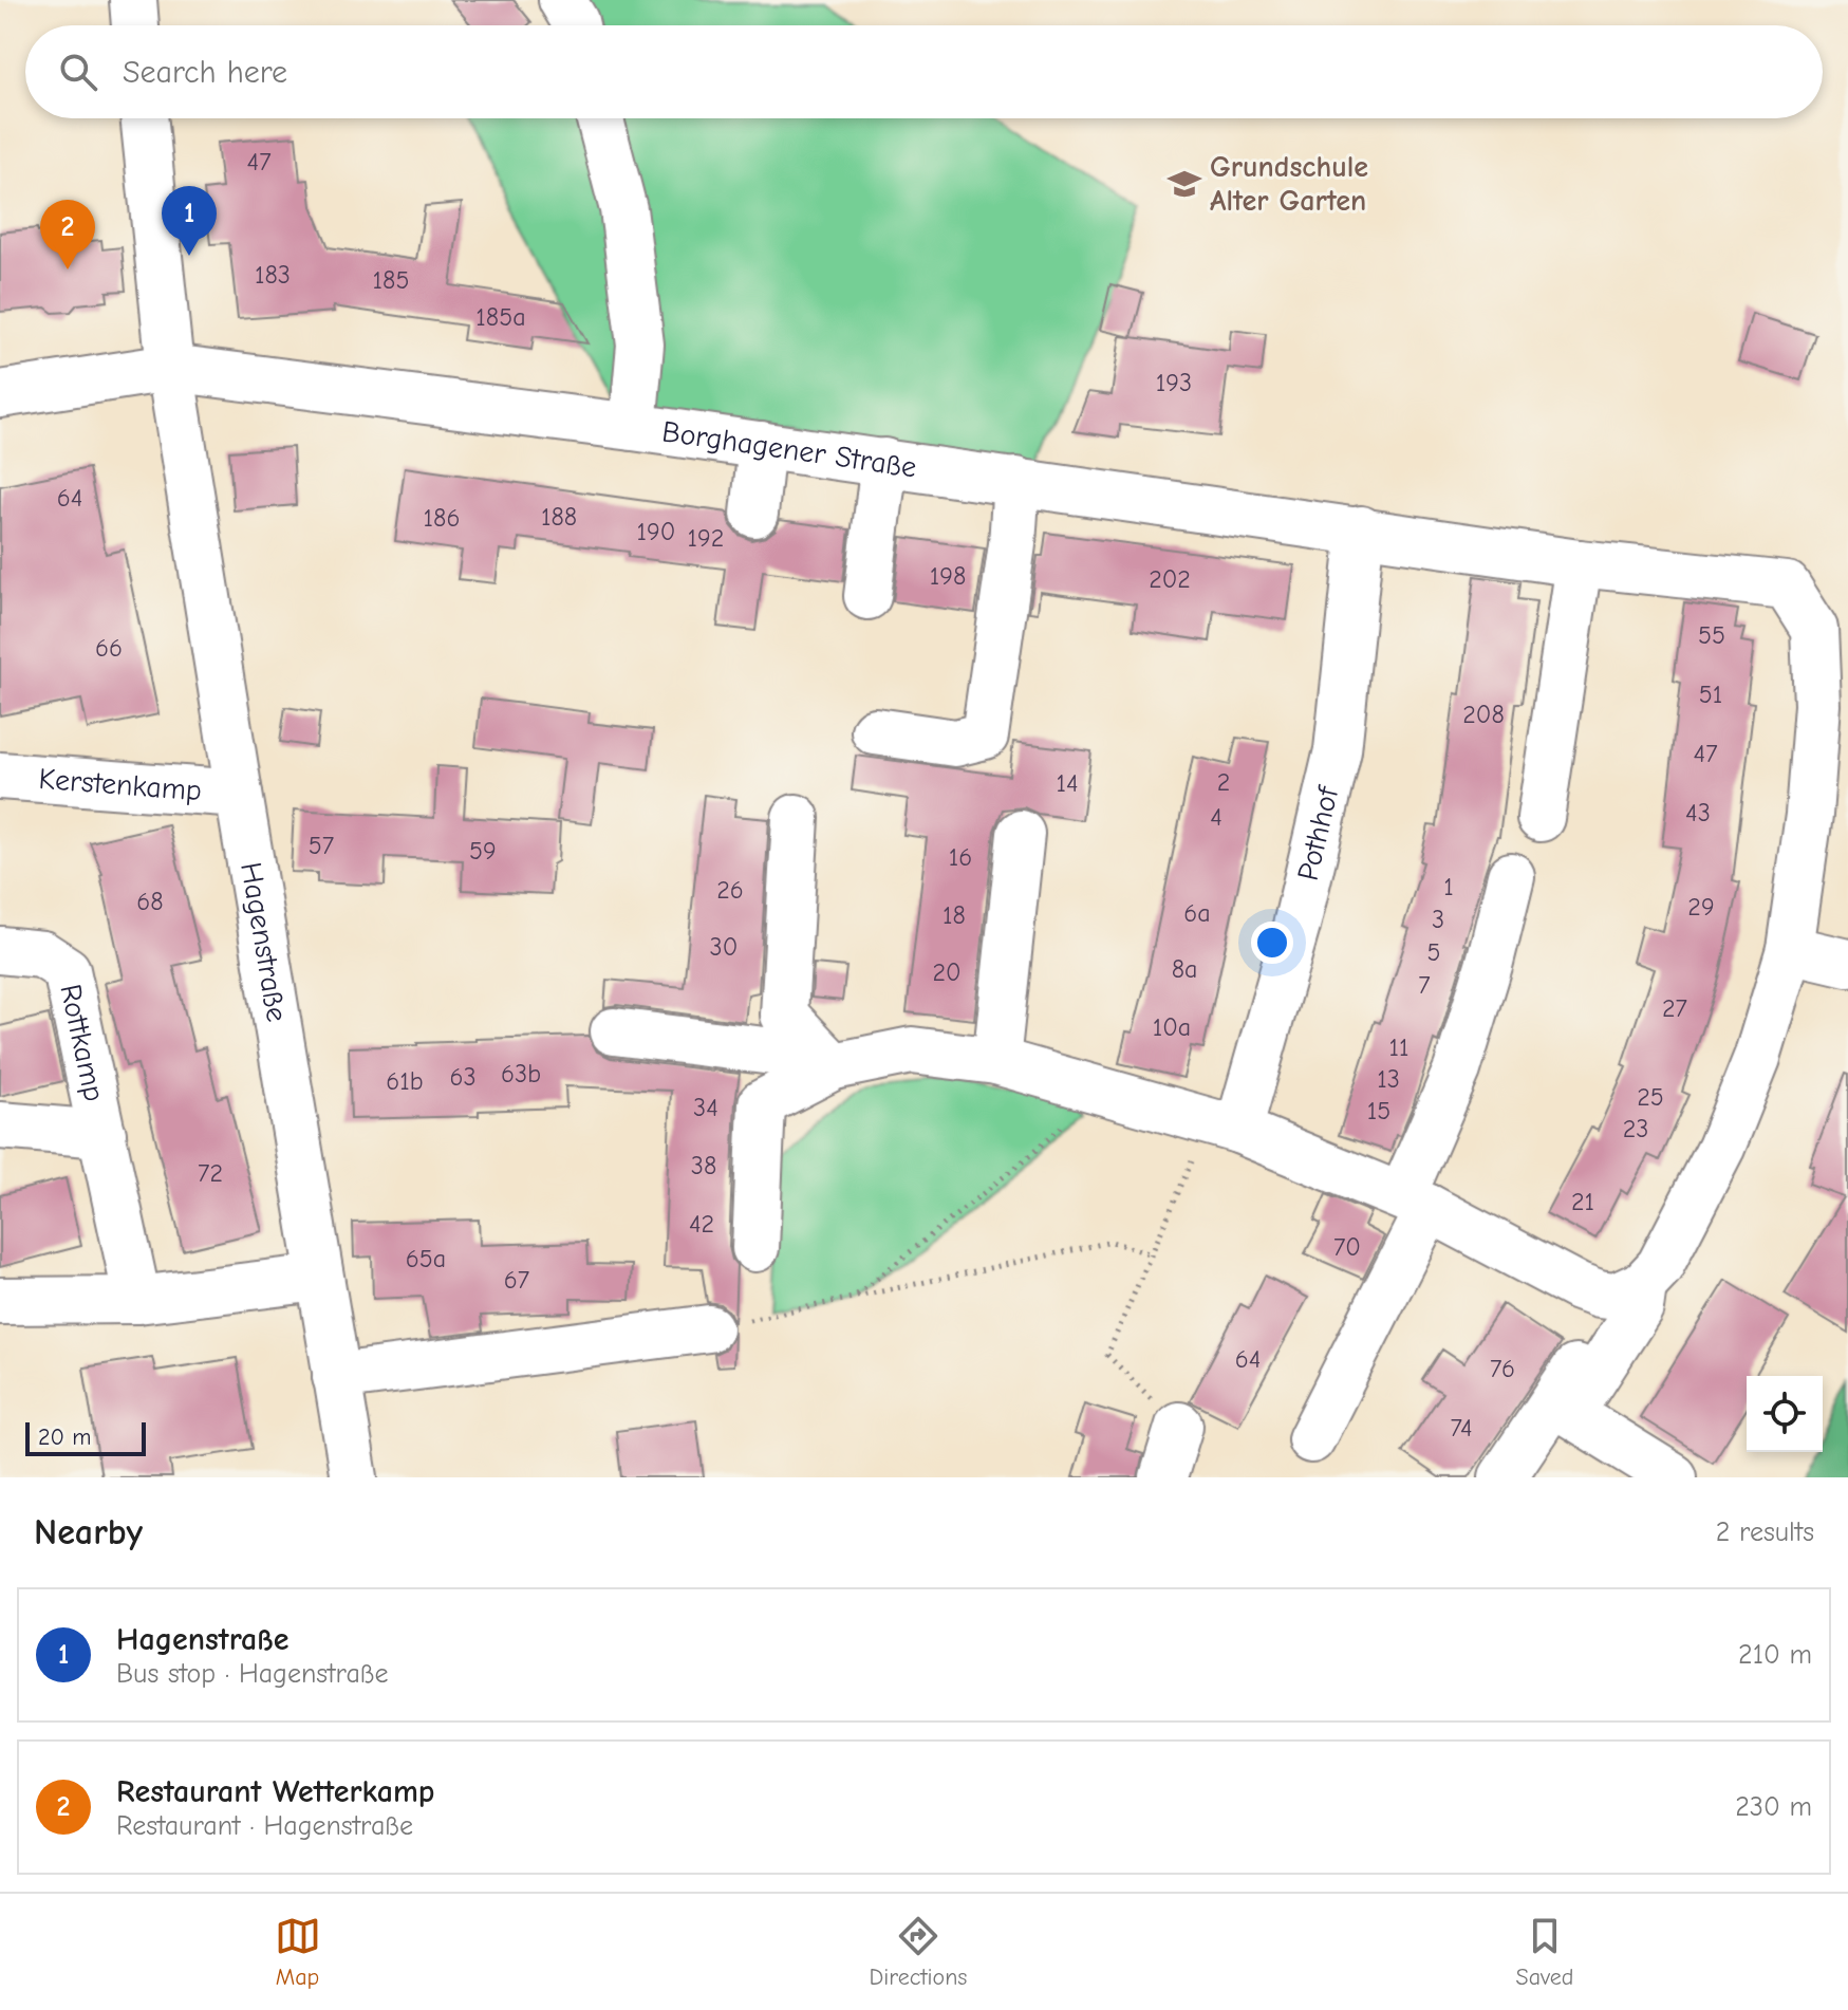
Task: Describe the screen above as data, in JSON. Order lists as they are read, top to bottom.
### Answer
{
  "streets": {
    "street": [
      "Borghagener Straße",
      "Kerstenkamp",
      "Pothhof",
      "Hagenstraße",
      "Rottkamp"
    ]
  },
  "crossings": [
    ["Borghagener Straße", "Pothhof"],
    ["Borghagener Straße", "Hagenstraße"],
    ["Kerstenkamp", "Hagenstraße"]
  ],
  "places": {
    "school or university": ["Grundschule Alter Garten"]
  },
  "house_numbers": [
    "47",
    "183",
    "185",
    "185a",
    "193",
    "64",
    "188",
    "186",
    "190",
    "192",
    "198",
    "202",
    "55",
    "66",
    "51",
    "208",
    "47",
    "2",
    "14",
    "43",
    "4",
    "57",
    "59",
    "16",
    "1",
    "26",
    "68",
    "29",
    "6a",
    "18",
    "3",
    "30",
    "5",
    "8a",
    "20",
    "7",
    "27",
    "10a",
    "11",
    "63b",
    "63",
    "13",
    "61b",
    "25",
    "34",
    "15",
    "23",
    "38",
    "72",
    "21",
    "42",
    "70",
    "65a",
    "67",
    "64",
    "76",
    "74"
  ],
  "scale_bar": "20 m",
  "page": {
    "search": "Search here",
    "pins": ["1", "2"],
    "scale": "20 m",
    "heading": ["Nearby", "2 results"],
    "list": [
      {
        "mark": "1",
        "name": "Hagenstraße",
        "note": "Bus stop · Hagenstraße",
        "value": "210 m"
      },
      {
        "mark": "2",
        "name": "Restaurant Wetterkamp",
        "note": "Restaurant · Hagenstraße",
        "value": "230 m"
      }
    ],
    "nav": ["Map", "Directions", "Saved"]
  }
}
